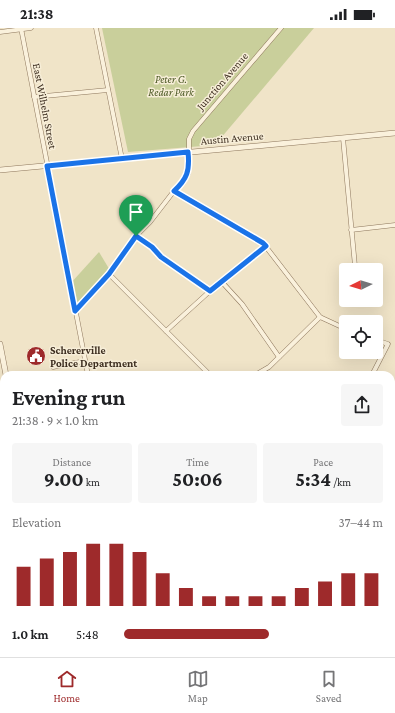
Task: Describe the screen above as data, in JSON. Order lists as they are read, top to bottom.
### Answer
{
  "streets": {
    "street": ["Junction Avenue", "East Wilhelm Street", "Austin Avenue"]
  },
  "crossings": [
    ["Junction Avenue", "East Wilhelm Street"],
    ["Junction Avenue", "Austin Avenue"],
    ["East Wilhelm Street", "Austin Avenue"]
  ],
  "parks": ["Peter G. Redar Park"],
  "places": {
    "public building": ["Schererville Police Department"]
  },
  "north": "left",
  "page": {
    "status": "21:38",
    "heading": ["Evening run", "21:38 · 9 × 1.0 km"],
    "stats": [
      ["Distance", "9.00 km"],
      ["Time", "50:06"],
      ["Pace", "5:34 /km"]
    ],
    "chart": ["Elevation", "37–44 m"],
    "list": [
      {
        "name": "1.0 km",
        "note": "5:48"
      }
    ],
    "tabs": ["Home", "Map", "Saved"]
  }
}
